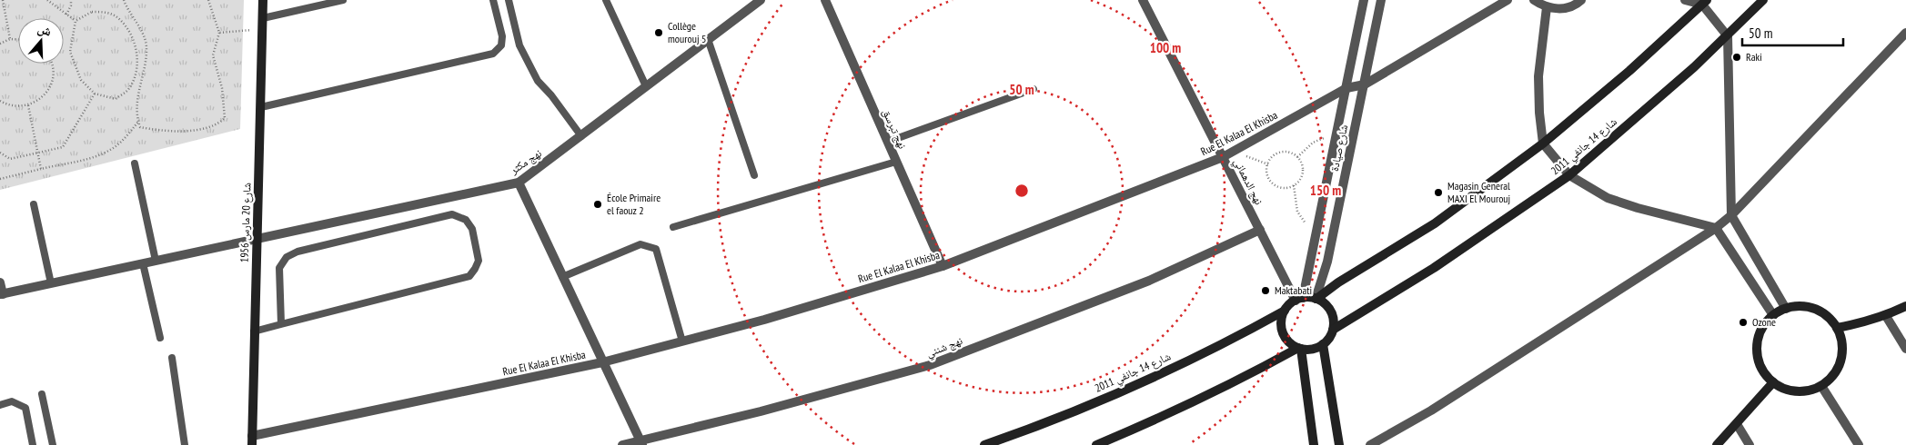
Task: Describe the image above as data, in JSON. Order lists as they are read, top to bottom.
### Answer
{
  "streets": {
    "street": [
      "نهج تبرسق",
      "Rue El Kalaa El Khisba",
      "شارع 14 جانفي 2011",
      "شارع صيادة",
      "نهج مكثر",
      "نهج الدهماني",
      "شارع 20 مارس 1956",
      "نهج شنني"
    ]
  },
  "crossings": [
    ["نهج تبرسق", "Rue El Kalaa El Khisba"],
    ["Rue El Kalaa El Khisba", "شارع صيادة"],
    ["Rue El Kalaa El Khisba", "نهج الدهماني"],
    ["Rue El Kalaa El Khisba", "شارع 20 مارس 1956"],
    ["شارع 14 جانفي 2011", "شارع صيادة"],
    ["شارع 14 جانفي 2011", "نهج الدهماني"],
    ["شارع صيادة", "نهج الدهماني"],
    ["نهج مكثر", "شارع 20 مارس 1956"],
    ["نهج الدهماني", "نهج شنني"]
  ],
  "places": [
    "Collège mourouj 5",
    "Raki",
    "Magasin General MAXI El Mourouj",
    "École Primaire el faouz 2",
    "Maktabati",
    "Ozone"
  ],
  "scale_bar": "50 m",
  "north": "top",
  "rings": ["100 m", "50 m", "150 m"]
}
